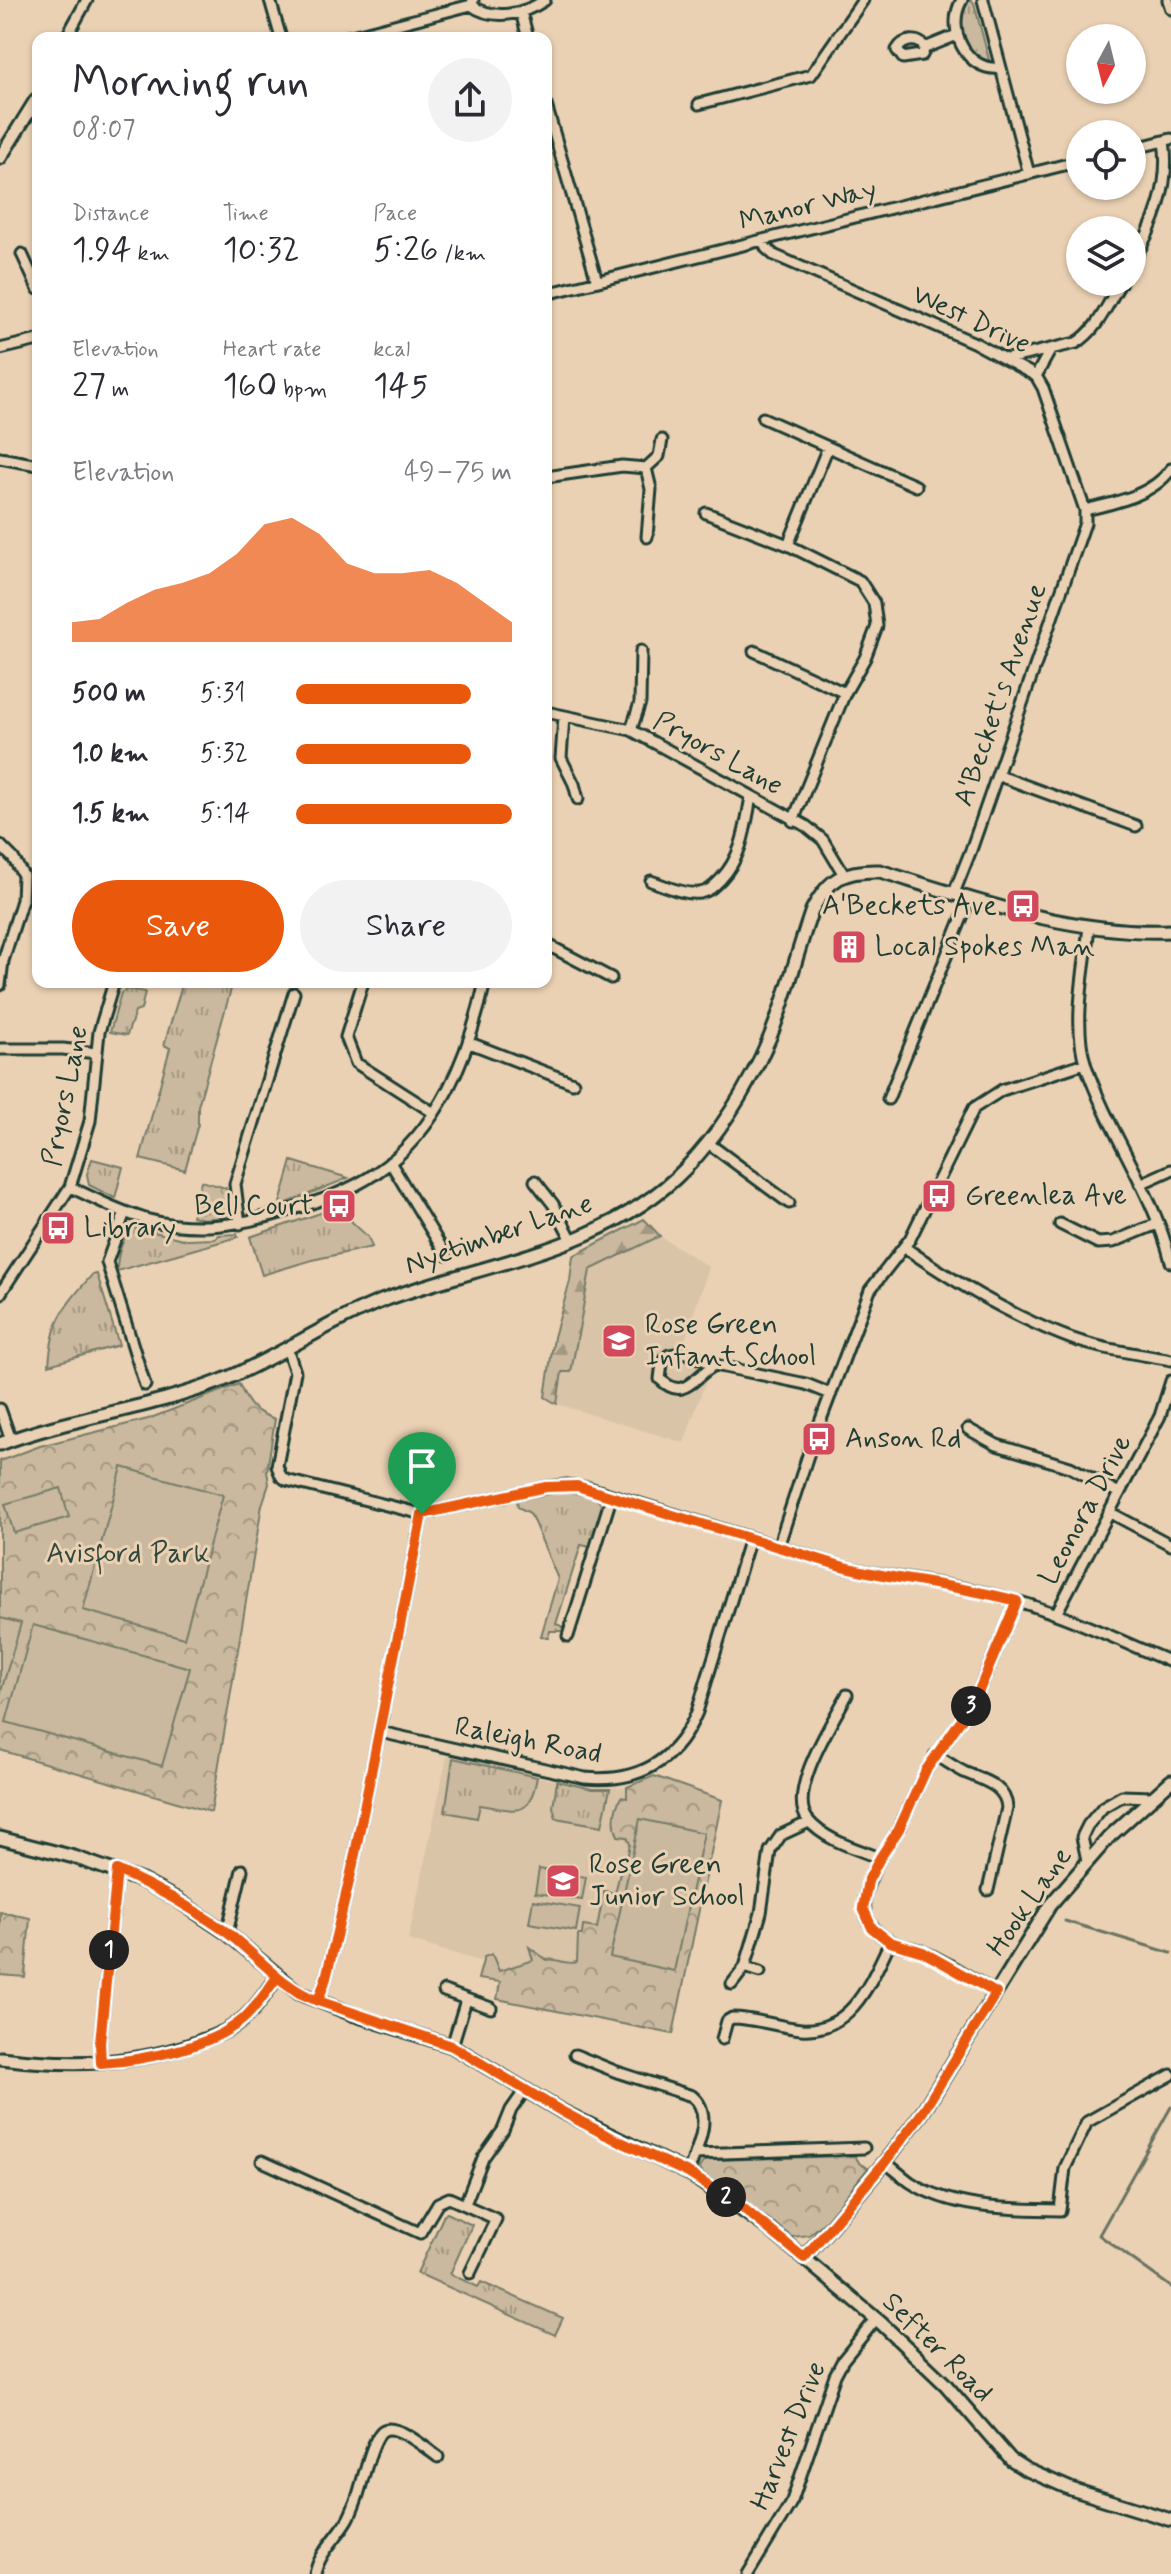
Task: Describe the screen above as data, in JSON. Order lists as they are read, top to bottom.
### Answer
{
  "streets": {
    "street": [
      "Manor Way",
      "West Drive",
      "A'Becket's Avenue",
      "Pryors Lane",
      "Nyetimber Lane",
      "Leonora Drive",
      "Raleigh Road",
      "Hook Lane",
      "Sefter Road",
      "Harvest Drive"
    ]
  },
  "crossings": [
    ["Manor Way", "West Drive"],
    ["West Drive", "A'Becket's Avenue"],
    ["Pryors Lane", "Nyetimber Lane"],
    ["Hook Lane", "Sefter Road"],
    ["Sefter Road", "Harvest Drive"]
  ],
  "parks": ["Avisford Park"],
  "places": {
    "bus stop": [
      "A'Beckets Ave",
      "Greenlea Ave",
      "Bell Court",
      "Library",
      "Anson Rd"
    ],
    "building": ["Local Spokes Man"],
    "school or university": ["Rose Green Infant School", "Rose Green Junior School"]
  },
  "north": "bottom",
  "page": {
    "heading": ["Morning run", "08:07"],
    "stats": [
      ["Distance", "1.94 km"],
      ["Time", "10:32"],
      ["Pace", "5:26 /km"],
      ["Elevation", "27 m"],
      ["Heart rate", "160 bpm"],
      ["kcal", "145"]
    ],
    "chart": ["Elevation", "49–75 m"],
    "list": [
      {
        "name": "500 m",
        "note": "5:31"
      },
      {
        "name": "1.0 km",
        "note": "5:32"
      },
      {
        "name": "1.5 km",
        "note": "5:14"
      }
    ],
    "buttons": ["Save", "Share"],
    "pins": ["3", "1", "2"]
  }
}
